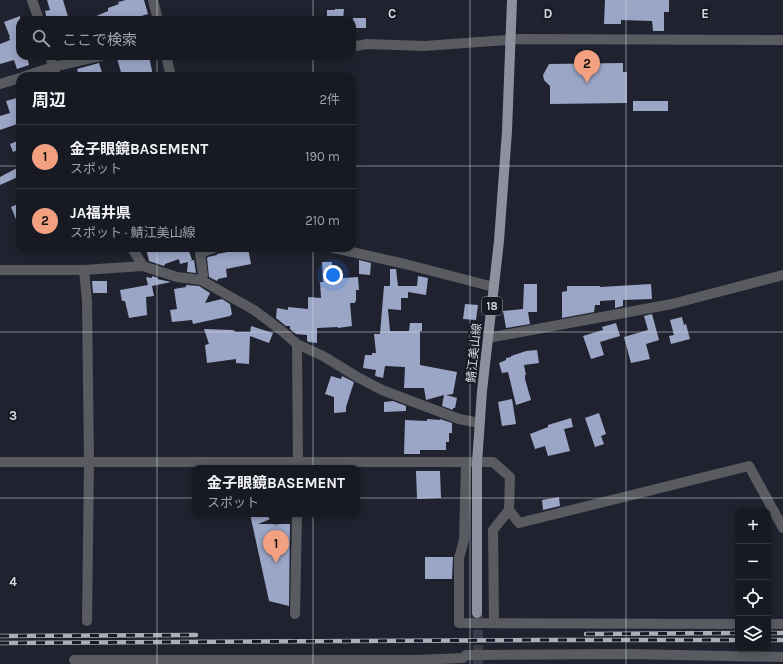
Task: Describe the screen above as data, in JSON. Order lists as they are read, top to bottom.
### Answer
{
  "streets": {
    "main road": ["18", "鯖江美山線"]
  },
  "page": {
    "search": "ここで検索",
    "pins": ["2", "1"],
    "heading": ["周辺", "2件"],
    "list": [
      {
        "mark": "1",
        "name": "金子眼鏡BASEMENT",
        "note": "スポット",
        "value": "190 m"
      },
      {
        "mark": "2",
        "name": "JA福井県",
        "note": "スポット · 鯖江美山線",
        "value": "210 m"
      }
    ],
    "popup": ["金子眼鏡BASEMENT", "スポット"],
    "map_buttons": ["+", "−"]
  },
  "grid": {
    "columns": ["C", "D", "E"],
    "rows": ["3", "4"]
  }
}
